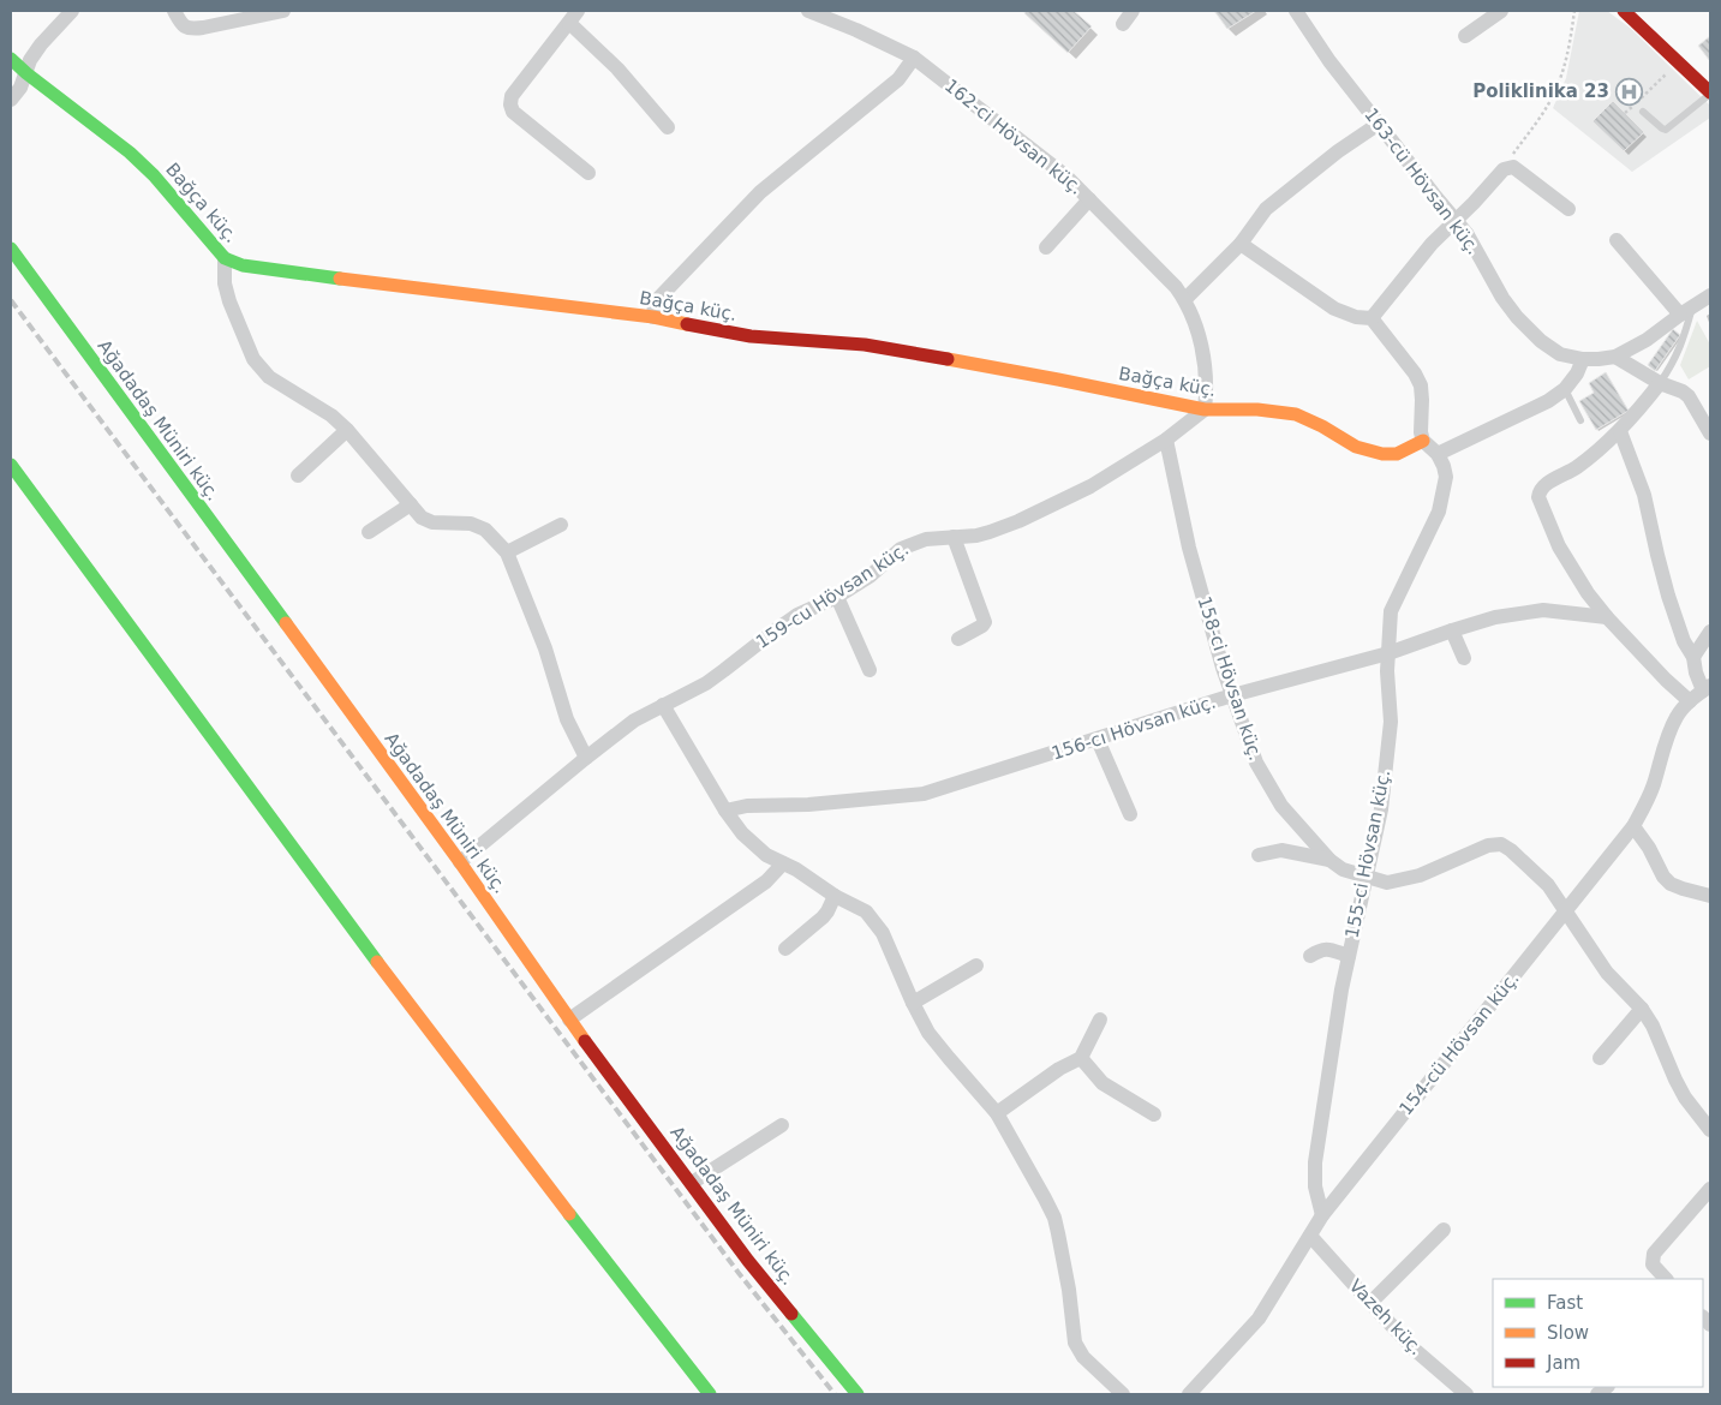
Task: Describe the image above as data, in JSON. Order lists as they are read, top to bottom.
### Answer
{
  "streets": {
    "street": [
      "162-ci Hövsan küç.",
      "163-cü Hövsan küç.",
      "Bağça küç.",
      "Ağadadaş Müniri küç.",
      "159-cu Hövsan küç.",
      "158-ci Hövsan küç.",
      "156-cı Hövsan küç.",
      "155-ci Hövsan küç.",
      "154-cü Hövsan küç.",
      "Vazeh küç."
    ]
  },
  "crossings": [
    ["162-ci Hövsan küç.", "Bağça küç."],
    ["162-ci Hövsan küç.", "159-cu Hövsan küç."],
    ["Bağça küç.", "159-cu Hövsan küç."],
    ["Ağadadaş Müniri küç.", "159-cu Hövsan küç."],
    ["159-cu Hövsan küç.", "158-ci Hövsan küç."],
    ["158-ci Hövsan küç.", "156-cı Hövsan küç."],
    ["158-ci Hövsan küç.", "155-ci Hövsan küç."],
    ["158-ci Hövsan küç.", "154-cü Hövsan küç."],
    ["156-cı Hövsan küç.", "155-ci Hövsan küç."],
    ["155-ci Hövsan küç.", "154-cü Hövsan küç."],
    ["154-cü Hövsan küç.", "Vazeh küç."]
  ],
  "places": {
    "hospital": ["Poliklinika 23"]
  },
  "legend": ["Fast", "Slow", "Jam"]
}
